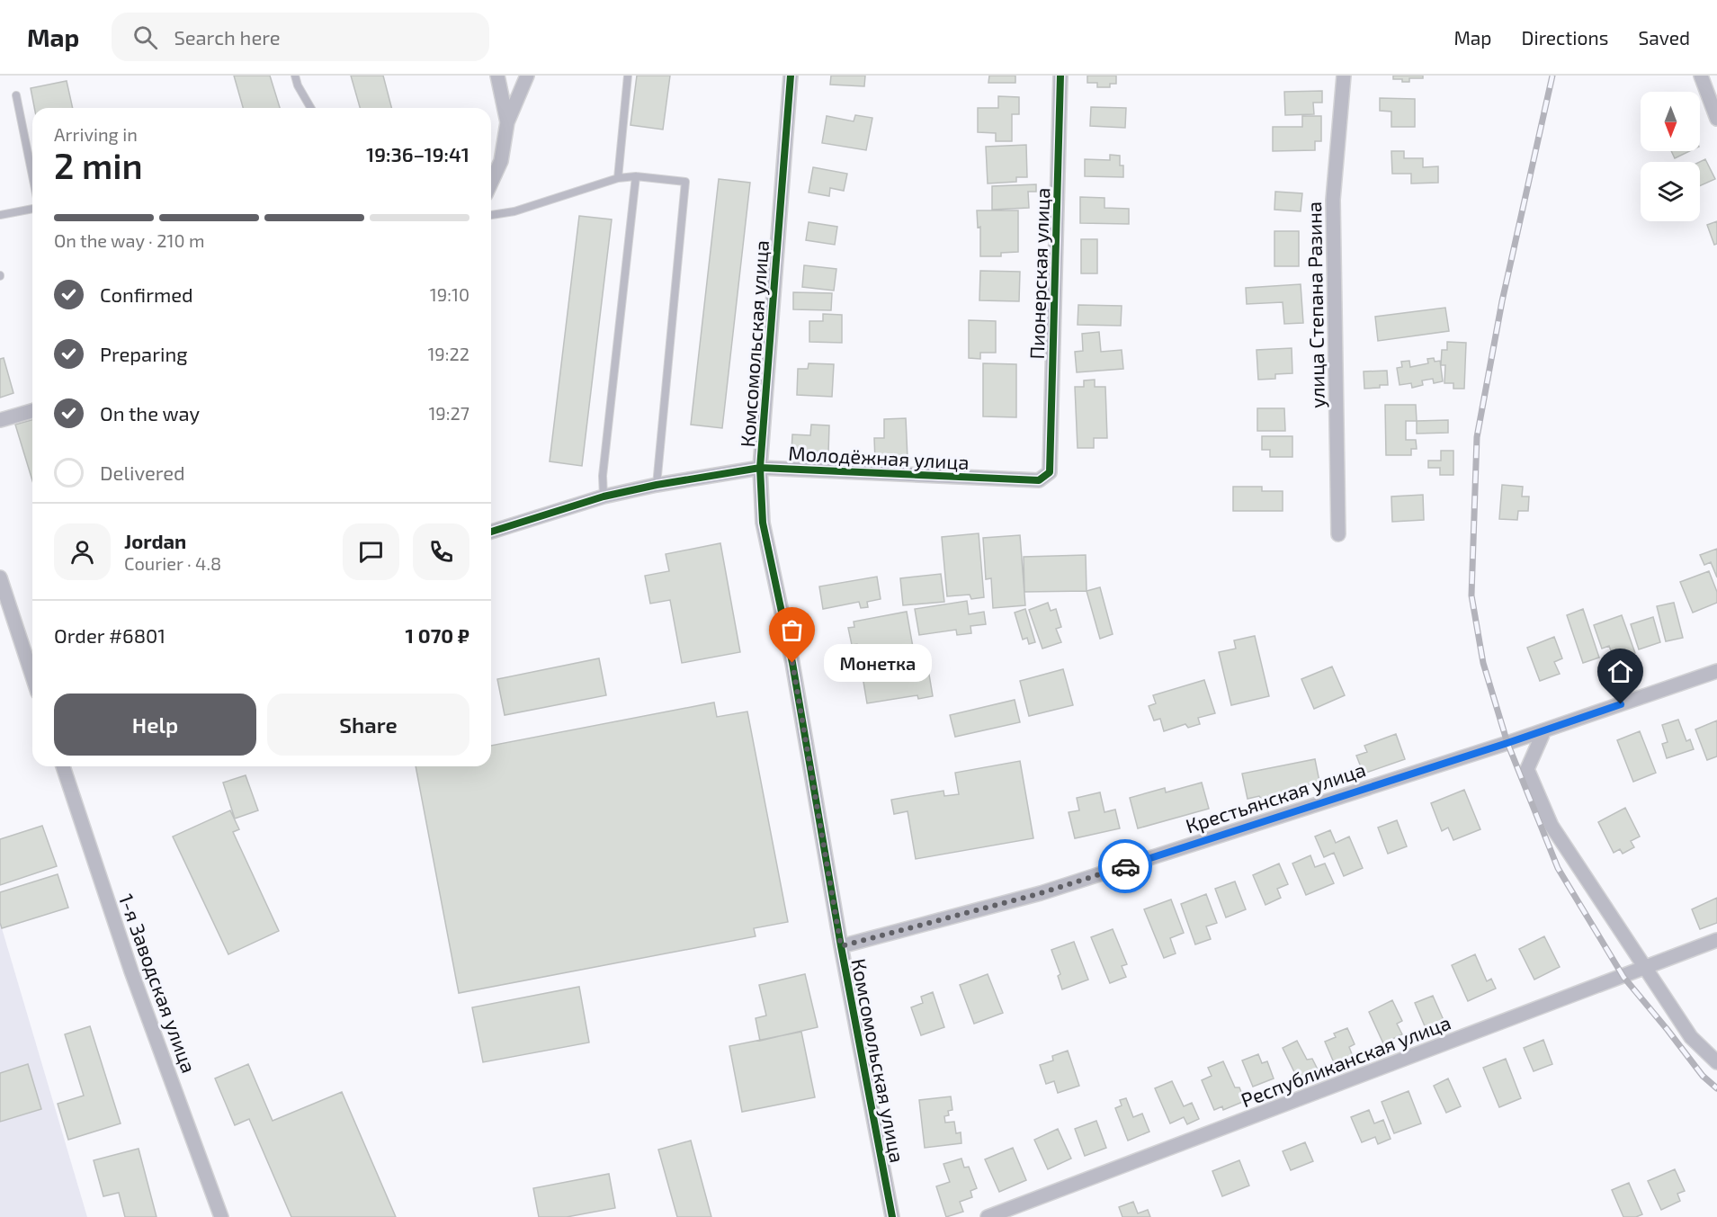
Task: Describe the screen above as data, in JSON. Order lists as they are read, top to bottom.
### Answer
{
  "streets": {
    "street": [
      "Пионерская улица",
      "улица Степана Разина",
      "Комсомольская улица",
      "Молодёжная улица",
      "Крестьянская улица",
      "1-я Заводская улица",
      "Республиканская улица"
    ]
  },
  "crossings": [
    ["Пионерская улица", "Молодёжная улица"],
    ["Комсомольская улица", "Молодёжная улица"],
    ["Комсомольская улица", "Крестьянская улица"]
  ],
  "places": ["Монетка"],
  "north": "bottom",
  "page": {
    "header": "Map",
    "search": "Search here",
    "nav": ["Map", "Directions", "Saved"],
    "heading": ["2 min", "Arriving in", "19:36–19:41"],
    "panel": [
      "Jordan",
      "Courier · 4.8",
      "Order #6801",
      "1 070 ₽"
    ],
    "bar": "On the way · 210 m",
    "list": [
      ["Confirmed", "19:10"],
      ["Preparing", "19:22"],
      ["On the way", "19:27"],
      "Delivered"
    ],
    "bubble": "Монетка",
    "buttons": ["Help", "Share"]
  }
}
